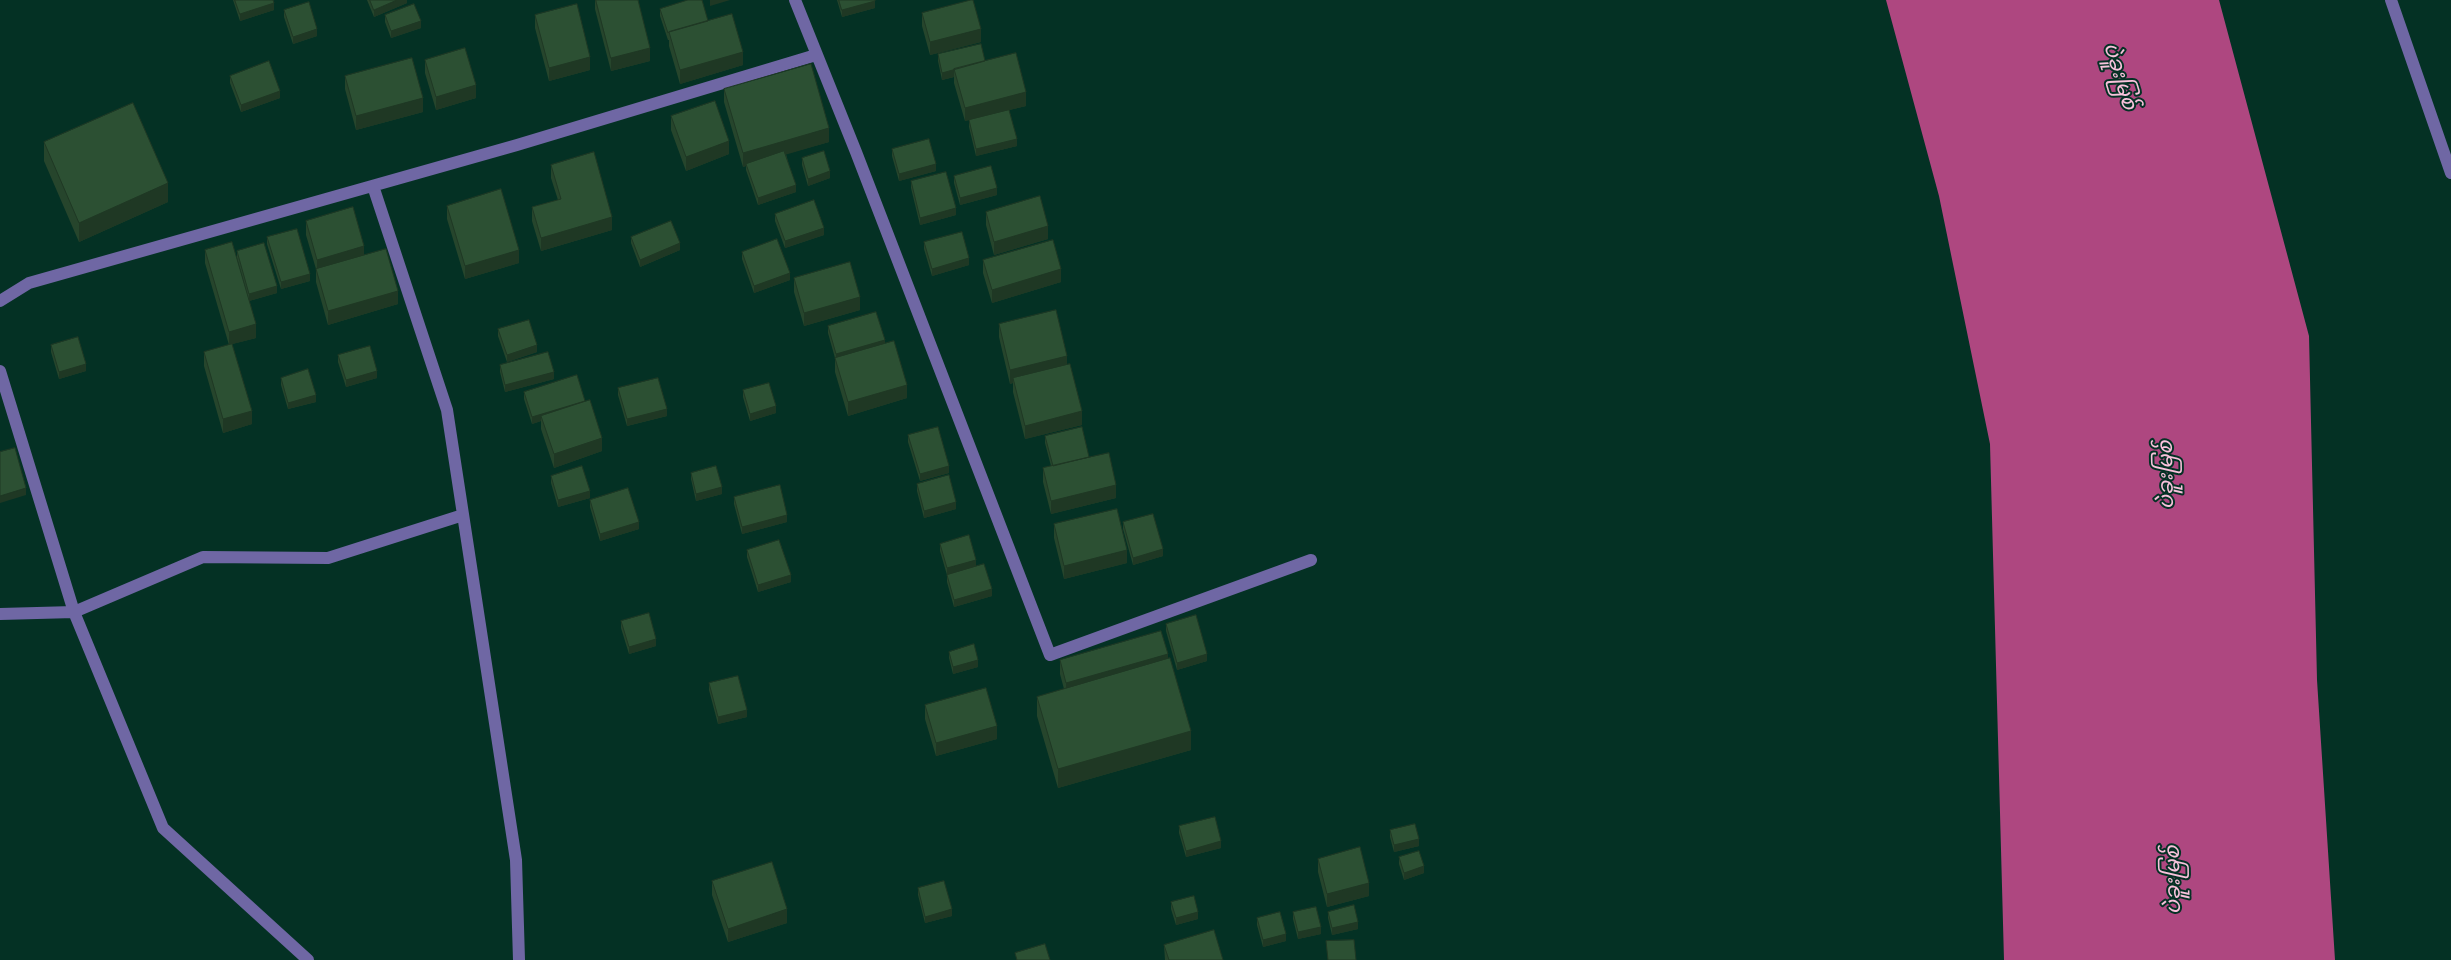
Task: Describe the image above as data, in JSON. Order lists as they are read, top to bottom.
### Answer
{
  "water": ["ပဲခူးမြစ်"]
}
